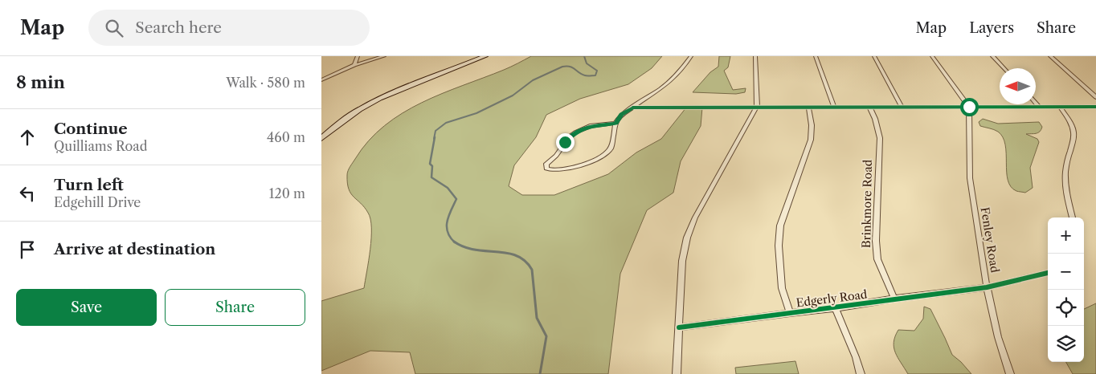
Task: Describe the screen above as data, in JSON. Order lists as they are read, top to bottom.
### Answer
{
  "streets": {
    "street": ["Brinkmore Road", "Fenley Road", "Edgerly Road"]
  },
  "crossings": [
    ["Brinkmore Road", "Edgerly Road"],
    ["Fenley Road", "Edgerly Road"]
  ],
  "north": "left",
  "page": {
    "header": "Map",
    "search": "Search here",
    "nav": ["Map", "Layers", "Share"],
    "heading": ["8 min", "Walk · 580 m"],
    "list": [
      ["Continue", "Quilliams Road", "460 m"],
      ["Turn left", "Edgehill Drive", "120 m"],
      "Arrive at destination"
    ],
    "map_buttons": ["+", "−"],
    "buttons": ["Save", "Share"]
  }
}
